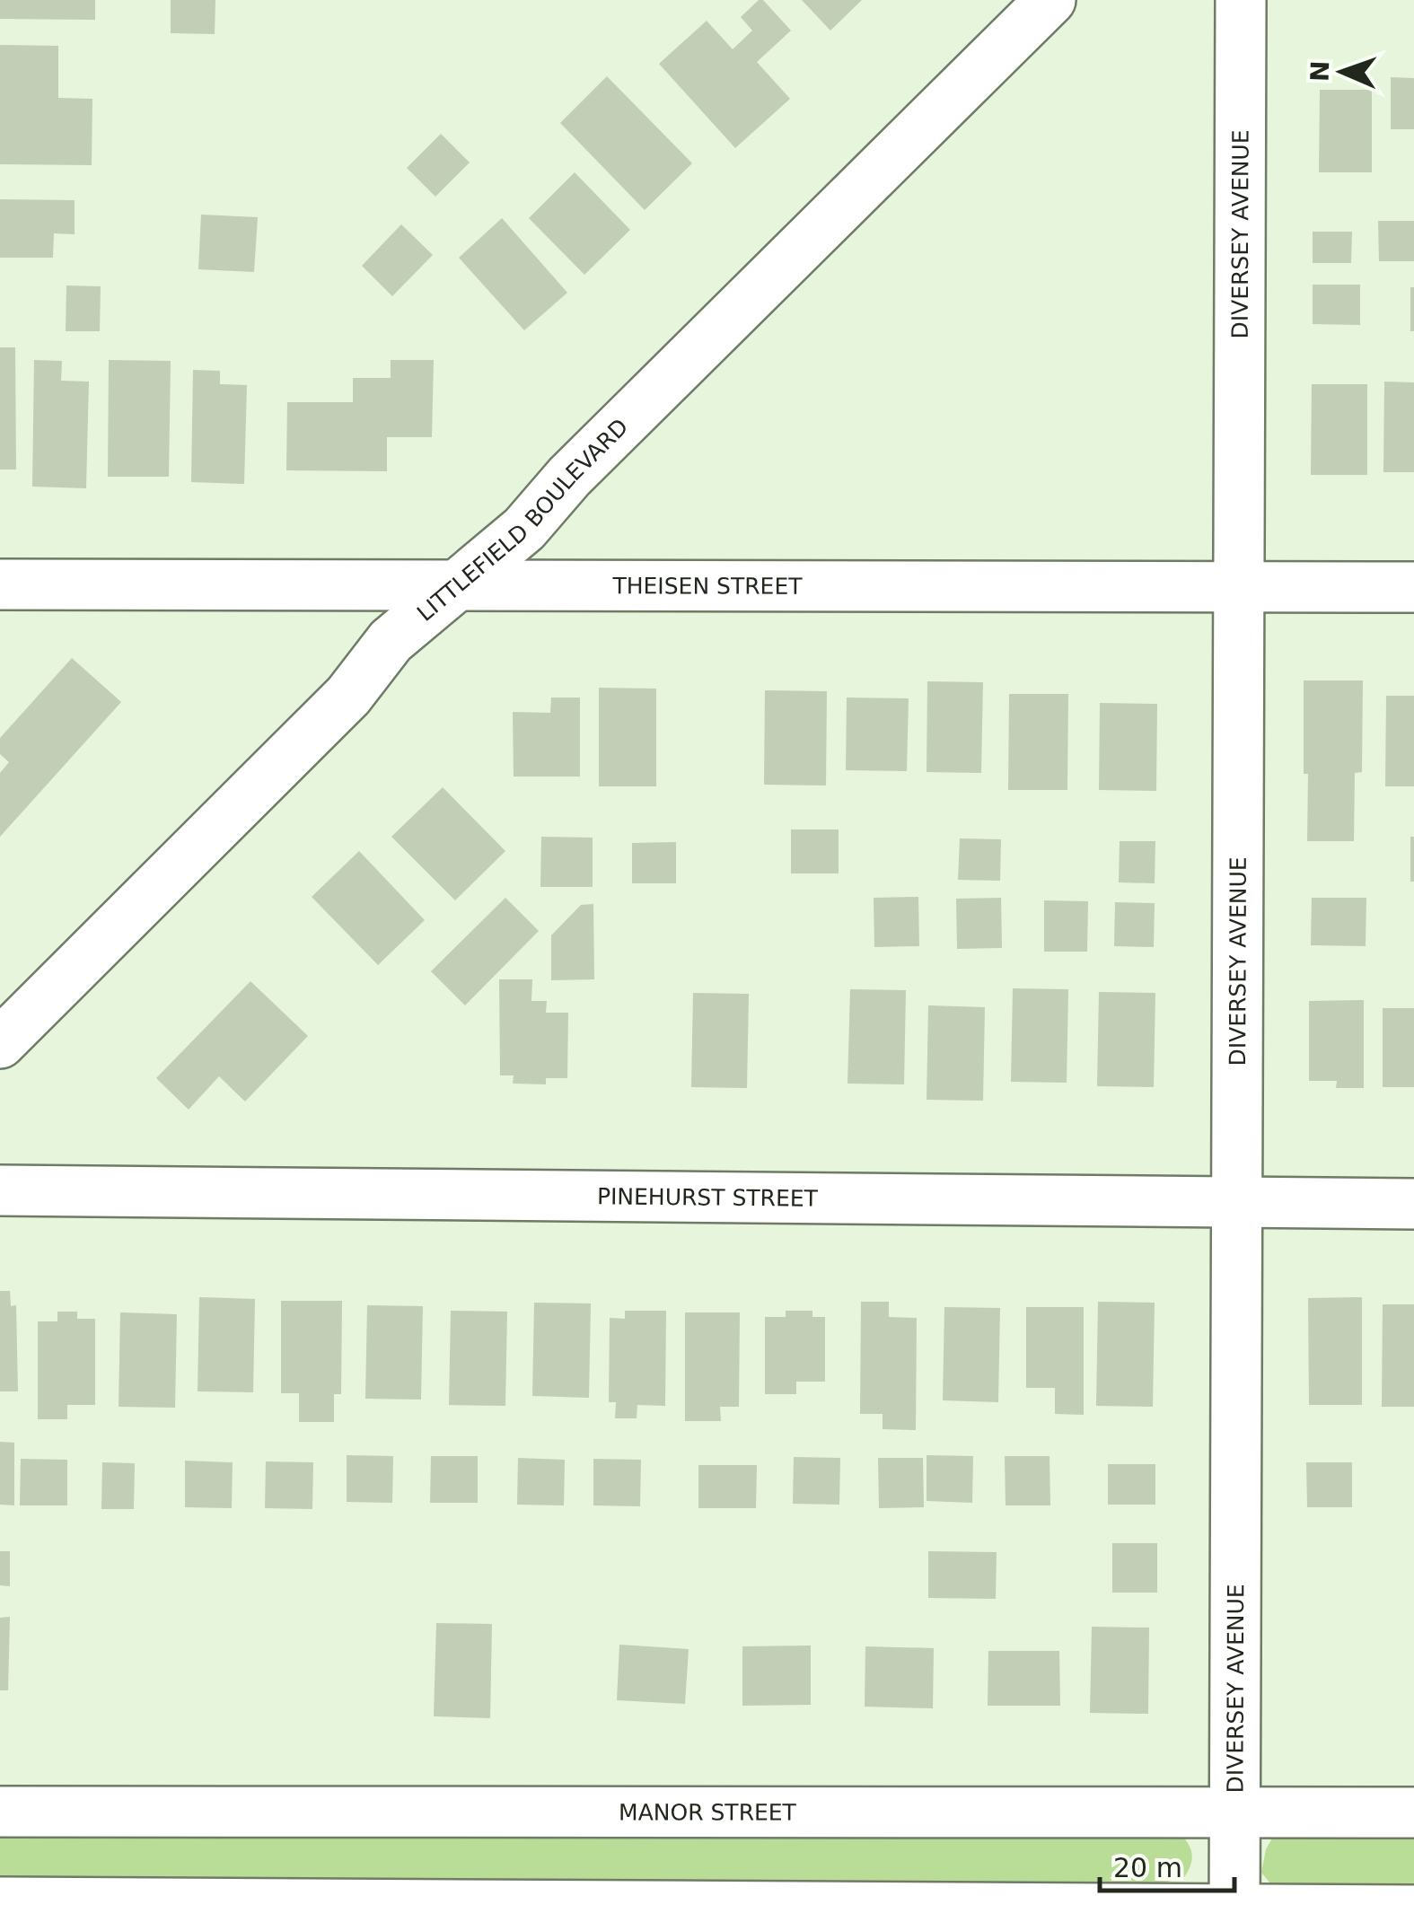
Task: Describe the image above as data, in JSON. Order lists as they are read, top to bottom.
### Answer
{
  "streets": {
    "street": [
      "DIVERSEY AVENUE",
      "LITTLEFIELD BOULEVARD",
      "THEISEN STREET",
      "PINEHURST STREET",
      "MANOR STREET"
    ]
  },
  "crossings": [
    ["DIVERSEY AVENUE", "THEISEN STREET"],
    ["DIVERSEY AVENUE", "PINEHURST STREET"],
    ["DIVERSEY AVENUE", "MANOR STREET"],
    ["LITTLEFIELD BOULEVARD", "THEISEN STREET"]
  ],
  "scale_bar": "20 m",
  "north": "left"
}
